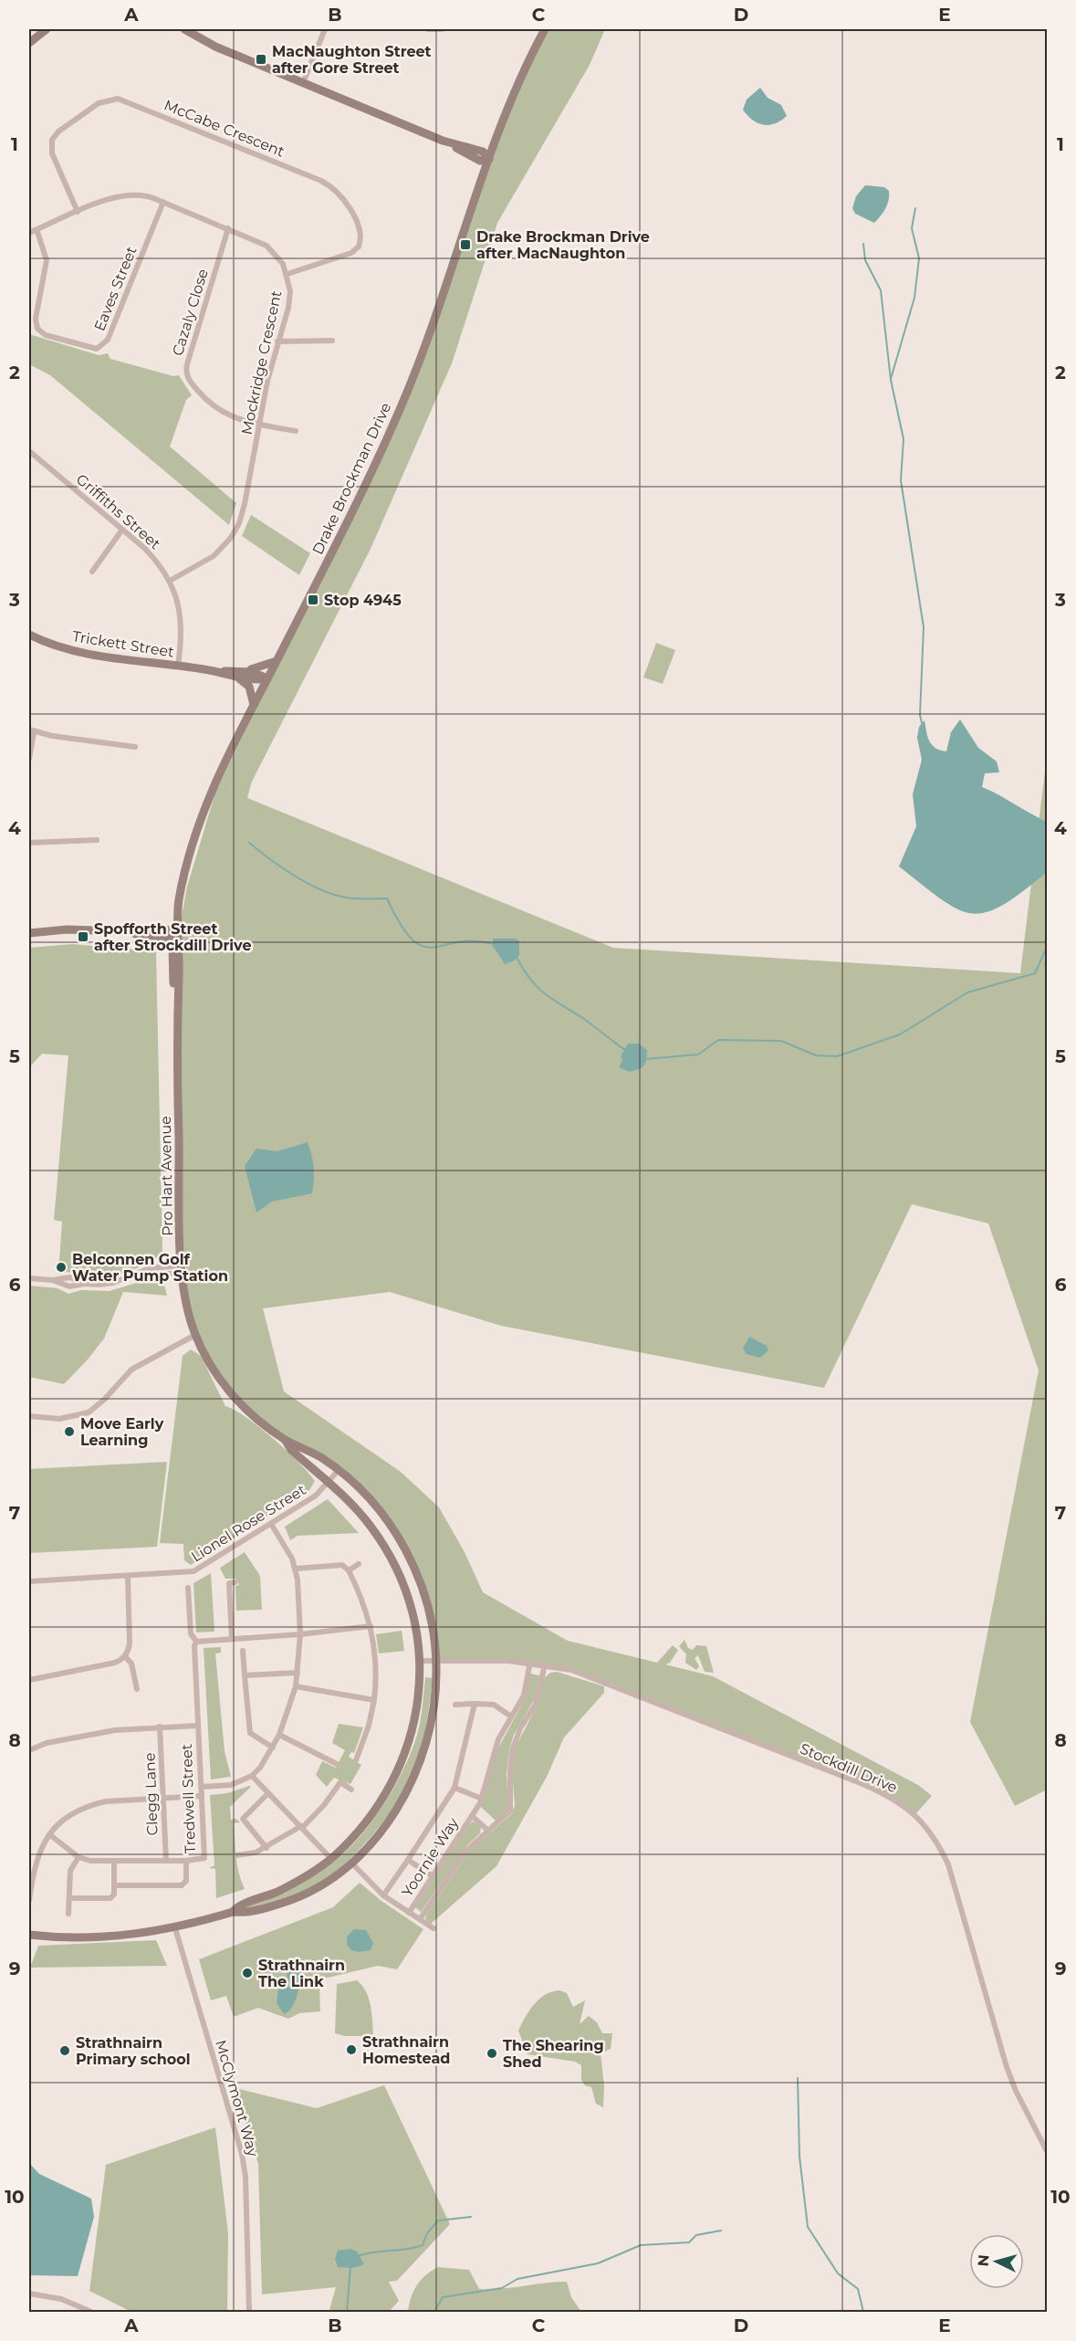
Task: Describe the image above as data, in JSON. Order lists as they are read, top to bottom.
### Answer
{
  "streets": {
    "street": [
      "McCabe Crescent",
      "Eaves Street",
      "Cazaly Close",
      "Mockridge Crescent",
      "Drake Brockman Drive",
      "Griffiths Street",
      "Trickett Street",
      "Pro Hart Avenue",
      "Lionel Rose Street",
      "Stockdill Drive",
      "Clegg Lane",
      "Tredwell Street",
      "Yoornie Way",
      "McClymont Way"
    ]
  },
  "crossings": [
    ["McCabe Crescent", "Mockridge Crescent"],
    ["Eaves Street", "Mockridge Crescent"],
    ["Cazaly Close", "Mockridge Crescent"],
    ["Mockridge Crescent", "Griffiths Street"],
    ["Drake Brockman Drive", "Trickett Street"],
    ["Drake Brockman Drive", "Pro Hart Avenue"],
    ["Griffiths Street", "Trickett Street"],
    ["Pro Hart Avenue", "Lionel Rose Street"],
    ["Pro Hart Avenue", "Stockdill Drive"],
    ["Pro Hart Avenue", "McClymont Way"],
    ["Stockdill Drive", "Yoornie Way"],
    ["Clegg Lane", "Tredwell Street"]
  ],
  "places": {
    "transit": [
      "MacNaughton Street after Gore Street",
      "Drake Brockman Drive after MacNaughton",
      "Stop 4945",
      "Spofforth Street after Strockdill Drive"
    ],
    "other": [
      "Belconnen Golf Water Pump Station",
      "Move Early Learning",
      "Strathnairn The Link",
      "Strathnairn Homestead",
      "Strathnairn Primary school",
      "The Shearing Shed"
    ]
  },
  "north": "left",
  "grid": {
    "columns": [
      "A",
      "B",
      "C",
      "D",
      "E"
    ],
    "rows": [
      "1",
      "2",
      "3",
      "4",
      "5",
      "6",
      "7",
      "8",
      "9",
      "10"
    ]
  }
}
